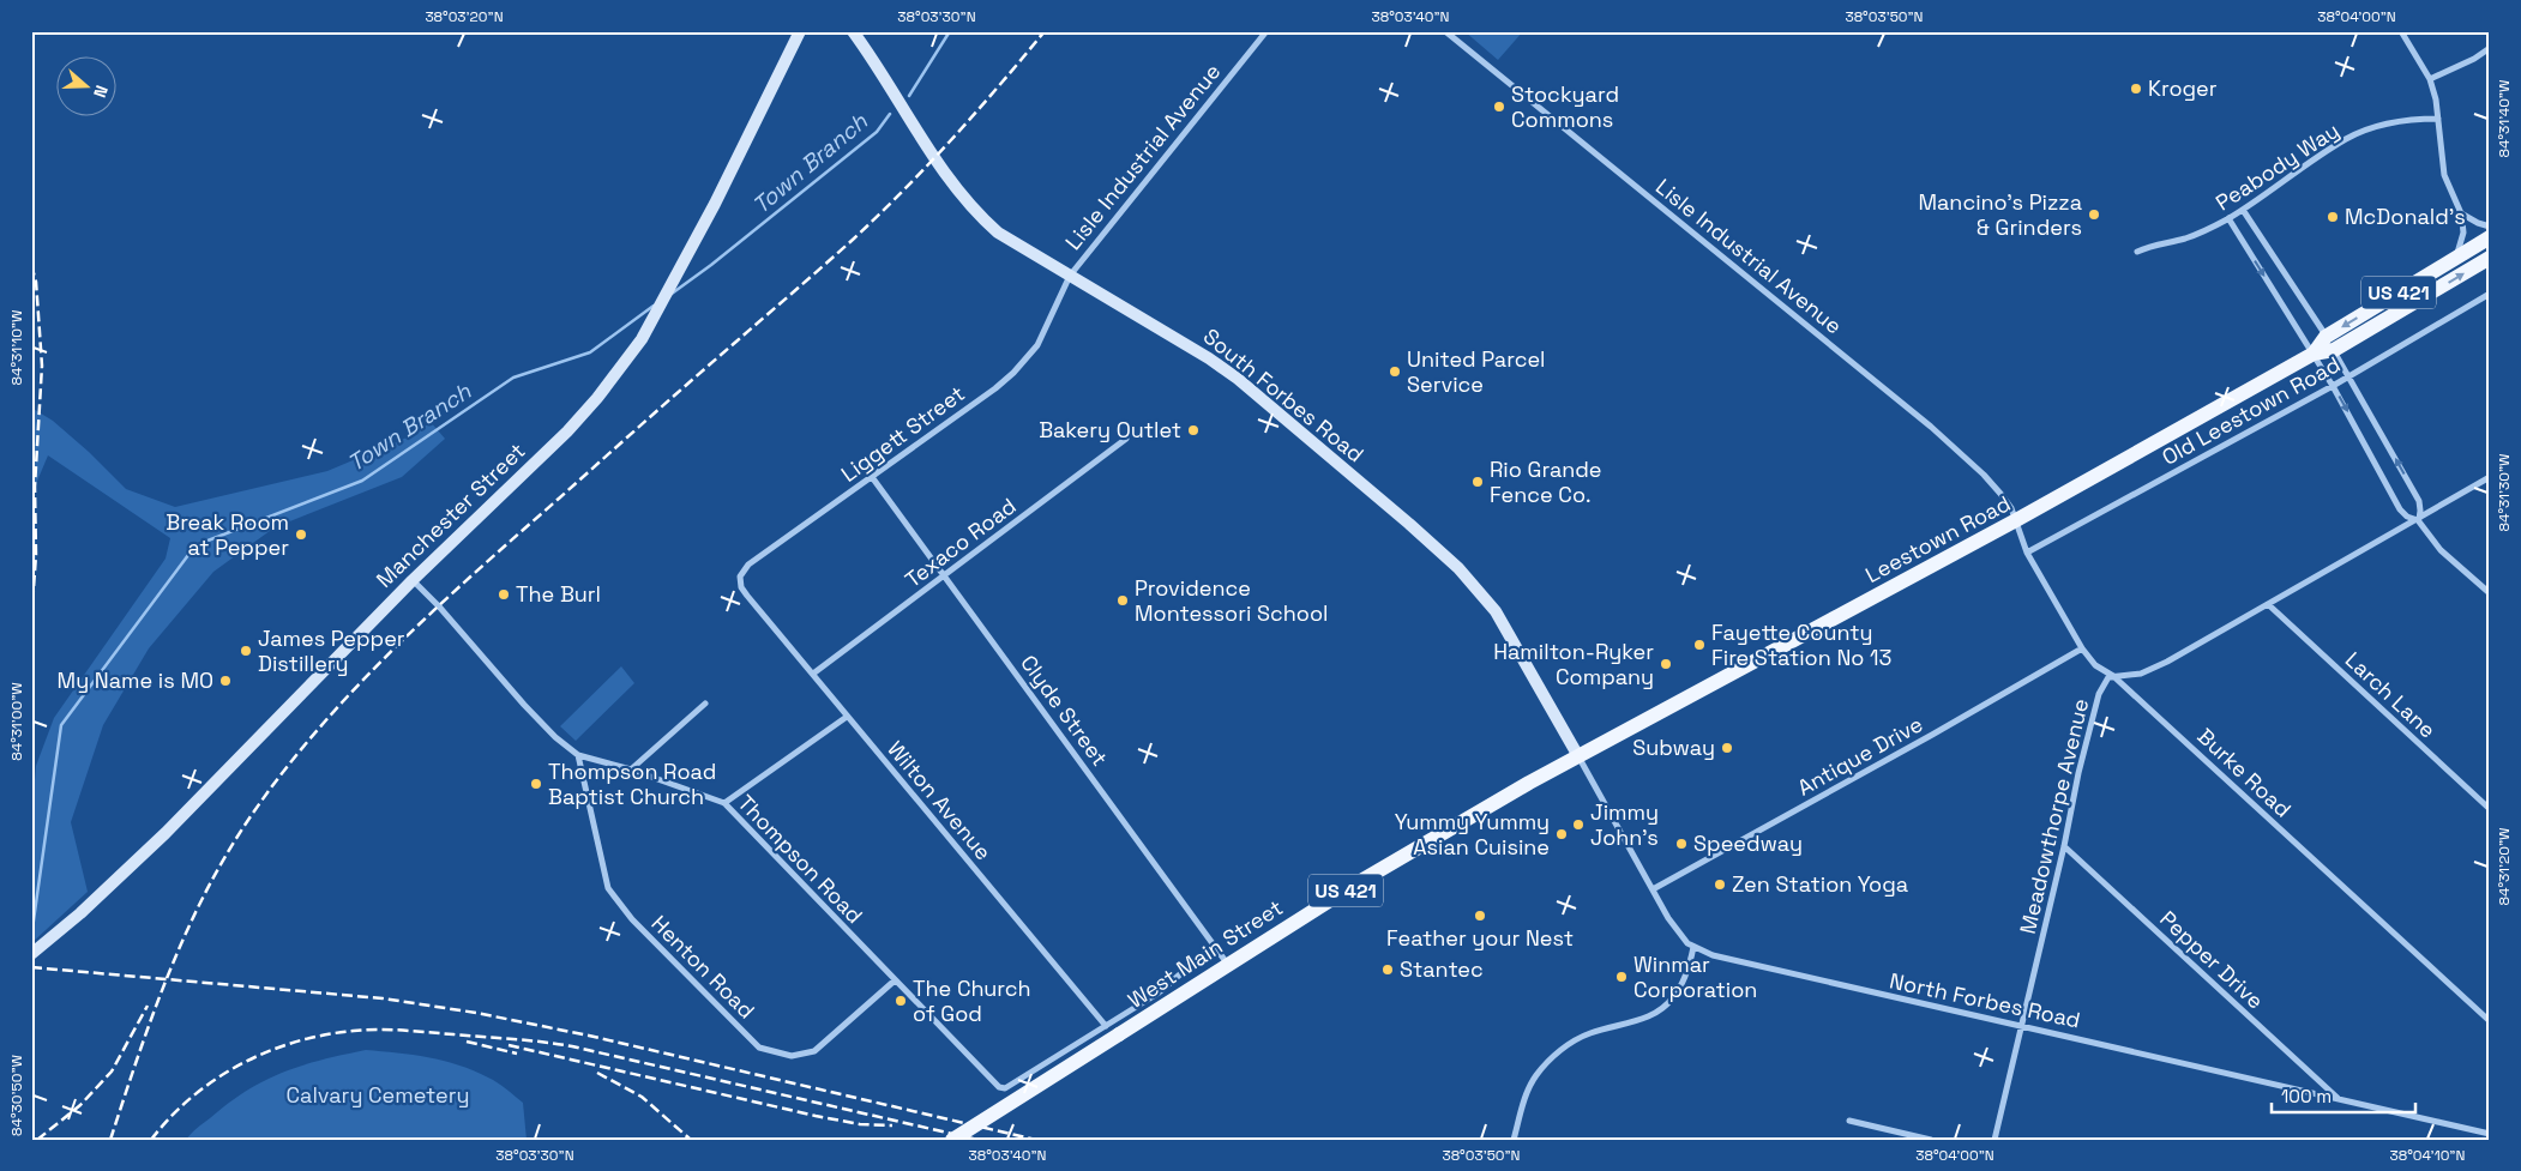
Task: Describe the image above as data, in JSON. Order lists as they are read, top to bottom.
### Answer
{
  "streets": {
    "main road": [
      "US 421",
      "South Forbes Road",
      "Manchester Street",
      "Leestown Road",
      "West Main Street"
    ],
    "street": [
      "Lisle Industrial Avenue",
      "Peabody Way",
      "Old Leestown Road",
      "Liggett Street",
      "Texaco Road",
      "Larch Lane",
      "Clyde Street",
      "Antique Drive",
      "Burke Road",
      "Wilton Avenue",
      "Meadowthorpe Avenue",
      "Thompson Road",
      "Pepper Drive",
      "Henton Road",
      "North Forbes Road"
    ]
  },
  "crossings": [
    ["Lisle Industrial Avenue", "South Forbes Road"],
    ["Lisle Industrial Avenue", "Liggett Street"],
    ["Lisle Industrial Avenue", "Leestown Road"],
    ["Lisle Industrial Avenue", "Burke Road"],
    ["South Forbes Road", "Liggett Street"],
    ["South Forbes Road", "Leestown Road"],
    ["South Forbes Road", "West Main Street"],
    ["South Forbes Road", "North Forbes Road"],
    ["Old Leestown Road", "Burke Road"],
    ["Liggett Street", "Clyde Street"],
    ["Liggett Street", "Wilton Avenue"],
    ["Manchester Street", "Thompson Road"],
    ["Leestown Road", "Burke Road"],
    ["Leestown Road", "West Main Street"],
    ["Leestown Road", "North Forbes Road"],
    ["Texaco Road", "Clyde Street"],
    ["Texaco Road", "Wilton Avenue"],
    ["Clyde Street", "West Main Street"],
    ["Antique Drive", "Burke Road"],
    ["Antique Drive", "North Forbes Road"],
    ["Burke Road", "Meadowthorpe Avenue"],
    ["Wilton Avenue", "Thompson Road"],
    ["Meadowthorpe Avenue", "Pepper Drive"],
    ["Meadowthorpe Avenue", "North Forbes Road"],
    ["Thompson Road", "Henton Road"],
    ["West Main Street", "North Forbes Road"],
    ["Pepper Drive", "North Forbes Road"]
  ],
  "water": ["Town Branch"],
  "parks": ["Calvary Cemetery"],
  "places": [
    "Kroger",
    "Stockyard Commons",
    "Mancino's Pizza & Grinders",
    "McDonald's",
    "United Parcel Service",
    "Bakery Outlet",
    "Rio Grande Fence Co.",
    "Break Room at Pepper",
    "The Burl",
    "Providence Montessori School",
    "Fayette County Fire Station No 13",
    "James Pepper Distillery",
    "Hamilton-Ryker Company",
    "My Name is MO",
    "Subway",
    "Thompson Road Baptist Church",
    "Jimmy John's",
    "Yummy Yummy Asian Cuisine",
    "Speedway",
    "Zen Station Yoga",
    "Feather your Nest",
    "Stantec",
    "Winmar Corporation",
    "The Church of God"
  ],
  "scale_bar": "100 m",
  "north": "right",
  "coordinates": [
    "38°03'20\"N",
    "38°03'30\"N",
    "38°03'40\"N",
    "38°03'50\"N",
    "38°04'00\"N",
    "84°31'40\"W",
    "84°31'10\"W",
    "84°31'30\"W",
    "84°31'00\"W",
    "84°31'20\"W",
    "84°30'50\"W",
    "38°04'10\"N"
  ]
}
